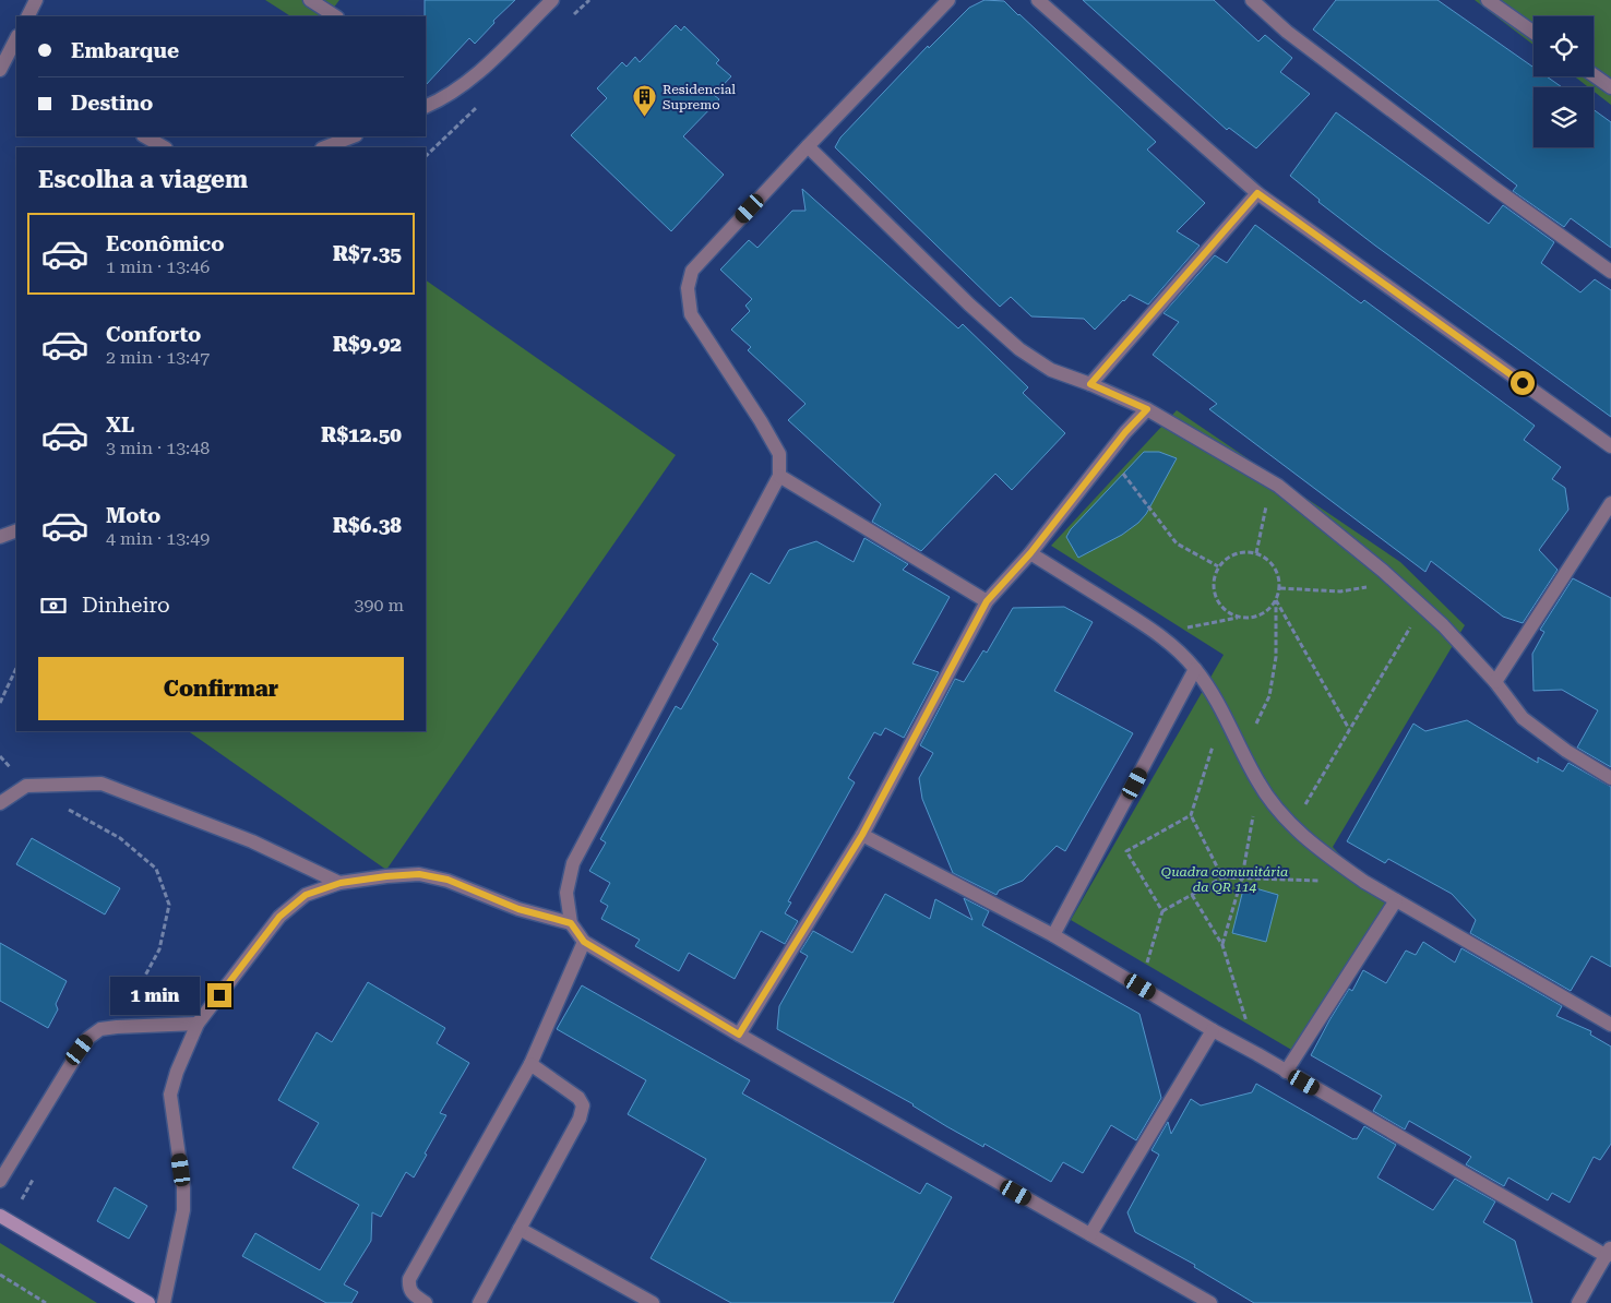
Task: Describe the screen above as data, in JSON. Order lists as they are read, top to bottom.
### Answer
{
  "parks": ["Quadra comunitária da QR 114"],
  "places": {
    "building": ["Residencial Supremo"]
  },
  "page": {
    "banner": ["Embarque", "Destino"],
    "heading": "Escolha a viagem",
    "list": [
      {
        "name": "Econômico",
        "note": "1 min · 13:46",
        "value": "R$7.35"
      },
      {
        "name": "Conforto",
        "note": "2 min · 13:47",
        "value": "R$9.92"
      },
      {
        "name": "XL",
        "note": "3 min · 13:48",
        "value": "R$12.50"
      },
      {
        "name": "Moto",
        "note": "4 min · 13:49",
        "value": "R$6.38"
      }
    ],
    "pay": ["Dinheiro", "390 m"],
    "buttons": "Confirmar",
    "bubble": "1 min"
  }
}
